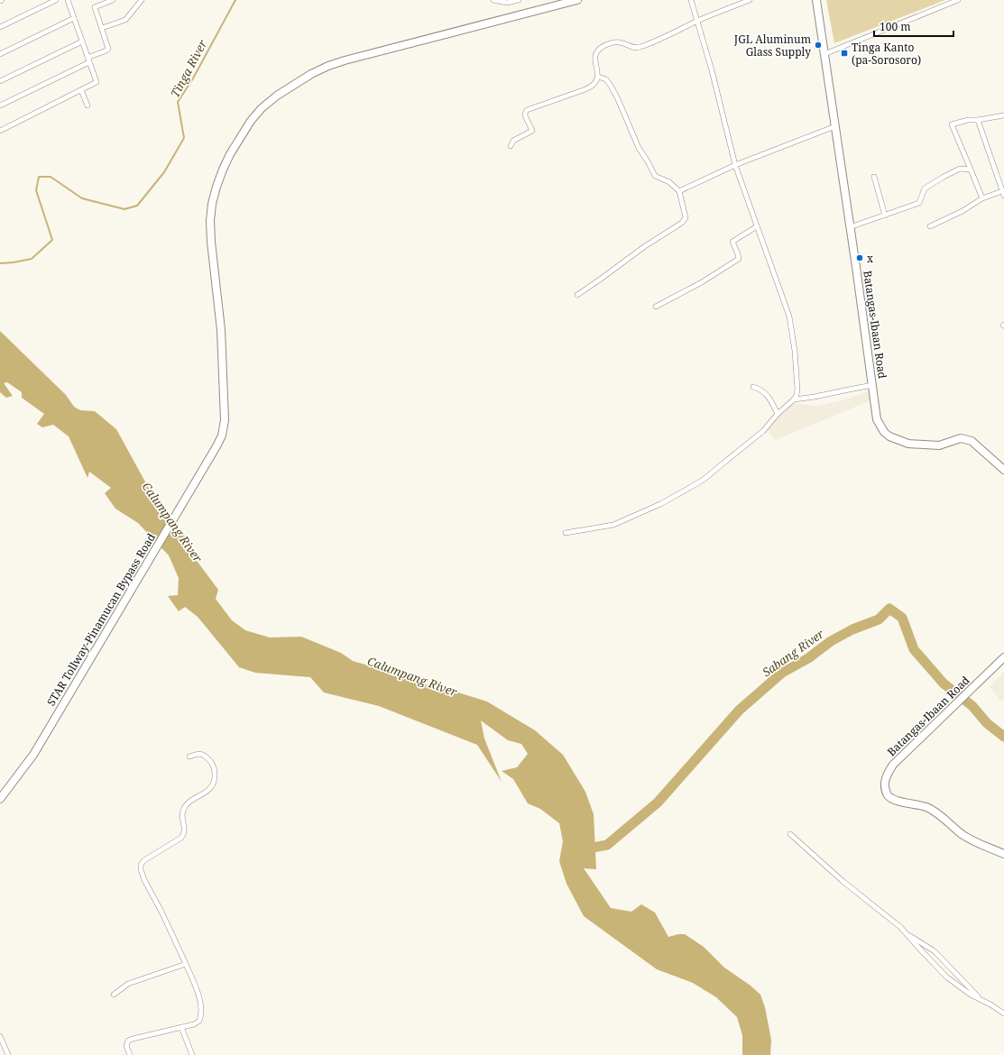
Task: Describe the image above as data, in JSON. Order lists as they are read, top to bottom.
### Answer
{
  "streets": {
    "main road": ["Batangas-Ibaan Road", "STAR Tollway-Pinamucan Bypass Road"]
  },
  "water": ["Tinga River", "Calumpang River", "Sabang River"],
  "places": {
    "other": ["JGL Aluminum Glass Supply", "x"],
    "transit": ["Tinga Kanto (pa-Sorosoro)"]
  },
  "scale_bar": "100 m"
}
